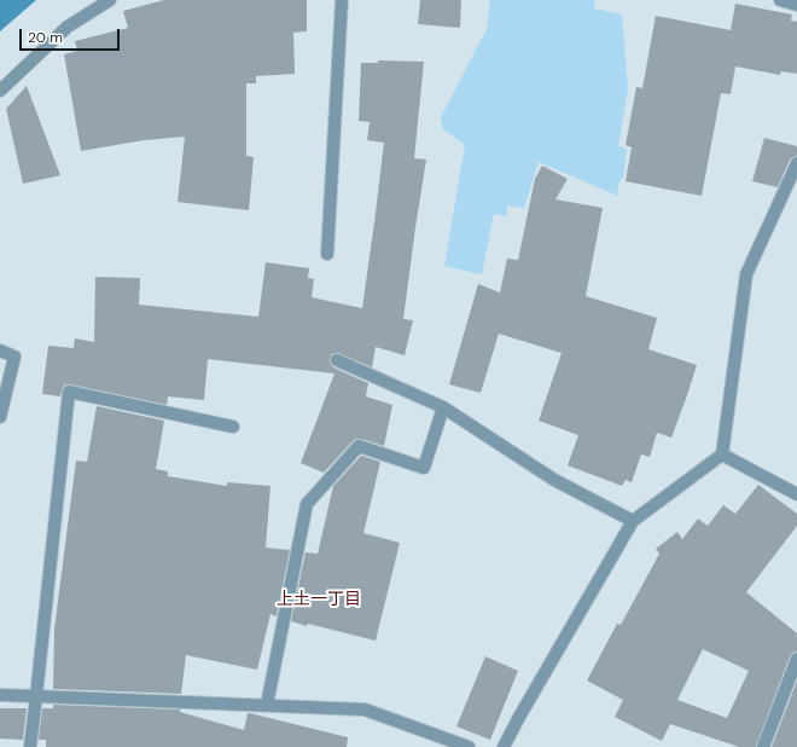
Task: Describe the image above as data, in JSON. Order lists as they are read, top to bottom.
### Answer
{
  "districts": ["上土一丁目"],
  "scale_bar": "20 m"
}
